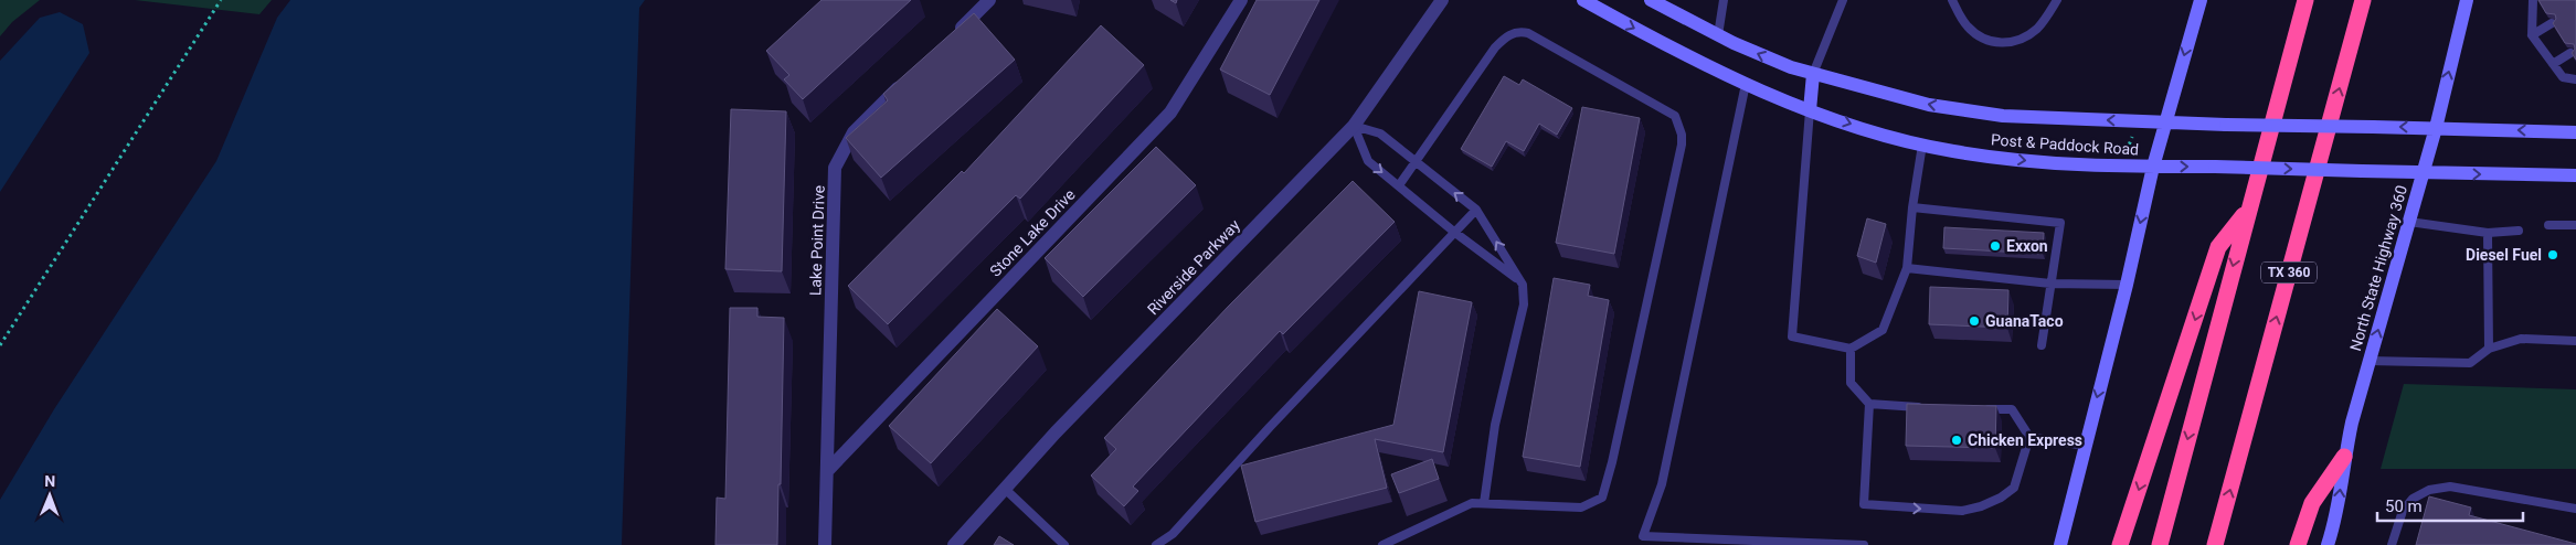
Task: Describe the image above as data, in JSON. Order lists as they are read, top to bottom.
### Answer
{
  "streets": {
    "highway": ["TX 360"],
    "street": [
      "Post & Paddock Road",
      "Stone Lake Drive",
      "Lake Point Drive",
      "Riverside Parkway",
      "North State Highway 360"
    ]
  },
  "crossings": [
    ["Post & Paddock Road", "North State Highway 360"],
    ["Stone Lake Drive", "Lake Point Drive"]
  ],
  "one_way": ["North State Highway 360"],
  "places": [
    "Exxon",
    "Diesel Fuel",
    "GuanaTaco",
    "Chicken Express"
  ],
  "scale_bar": "50 m",
  "north": "top"
}
